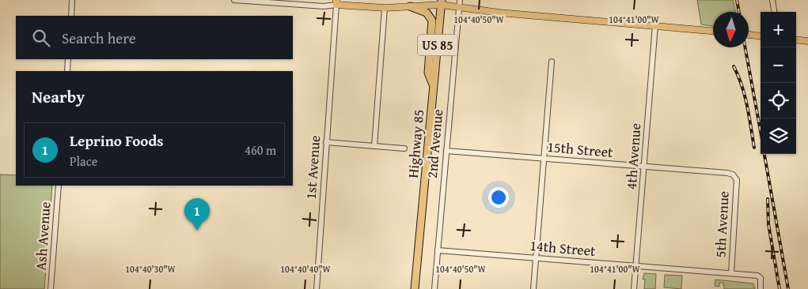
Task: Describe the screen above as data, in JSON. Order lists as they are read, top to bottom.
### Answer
{
  "streets": {
    "highway": ["US 85", "Highway 85"],
    "street": [
      "2nd Avenue",
      "15th Street",
      "4th Avenue",
      "1st Avenue",
      "5th Avenue",
      "Ash Avenue",
      "14th Street"
    ]
  },
  "crossings": [
    ["2nd Avenue", "15th Street"],
    ["2nd Avenue", "14th Street"],
    ["15th Street", "4th Avenue"],
    ["15th Street", "5th Avenue"],
    ["4th Avenue", "14th Street"],
    ["5th Avenue", "14th Street"]
  ],
  "north": "bottom",
  "page": {
    "map_buttons": ["+", "−"],
    "search": "Search here",
    "heading": "Nearby",
    "list": [
      {
        "mark": "1",
        "name": "Leprino Foods",
        "note": "Place",
        "value": "460 m"
      }
    ],
    "pins": "1"
  },
  "coordinates": [
    "104°40'50\"W",
    "104°41'00\"W",
    "104°40'30\"W",
    "104°40'40\"W"
  ]
}
